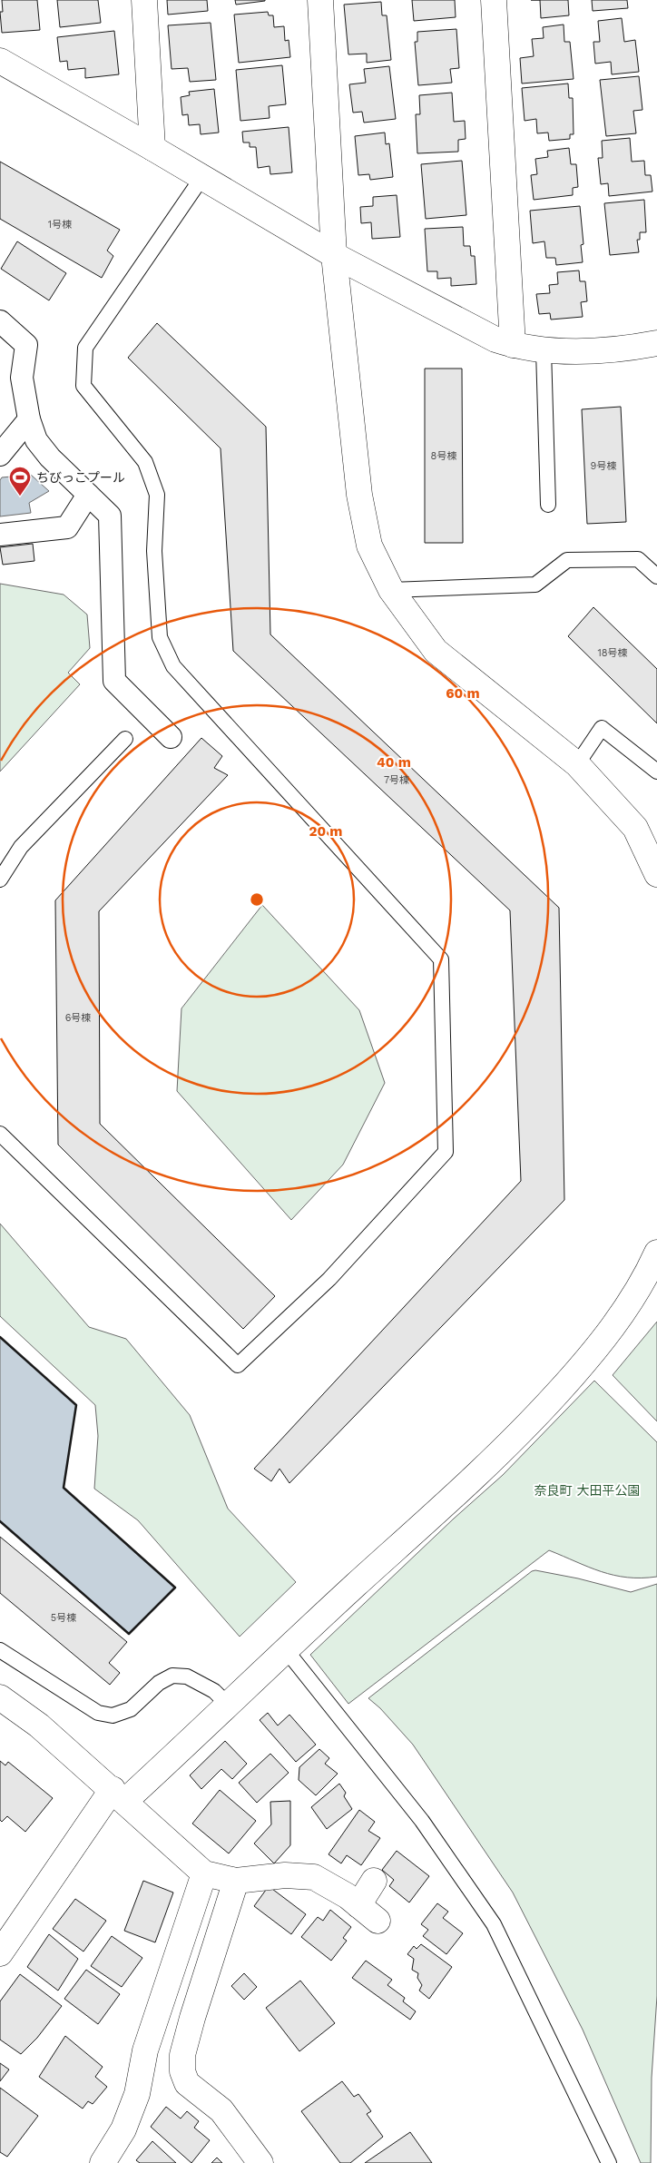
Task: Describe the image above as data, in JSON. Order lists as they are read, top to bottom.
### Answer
{
  "parks": ["奈良町 大田平公園"],
  "places": {
    "sports": ["ちびっこプール"]
  },
  "house_numbers": [
    "1号棟",
    "8号棟",
    "9号棟",
    "18号棟",
    "7号棟",
    "6号棟",
    "5号棟"
  ],
  "rings": ["60 m", "40 m", "20 m"]
}
